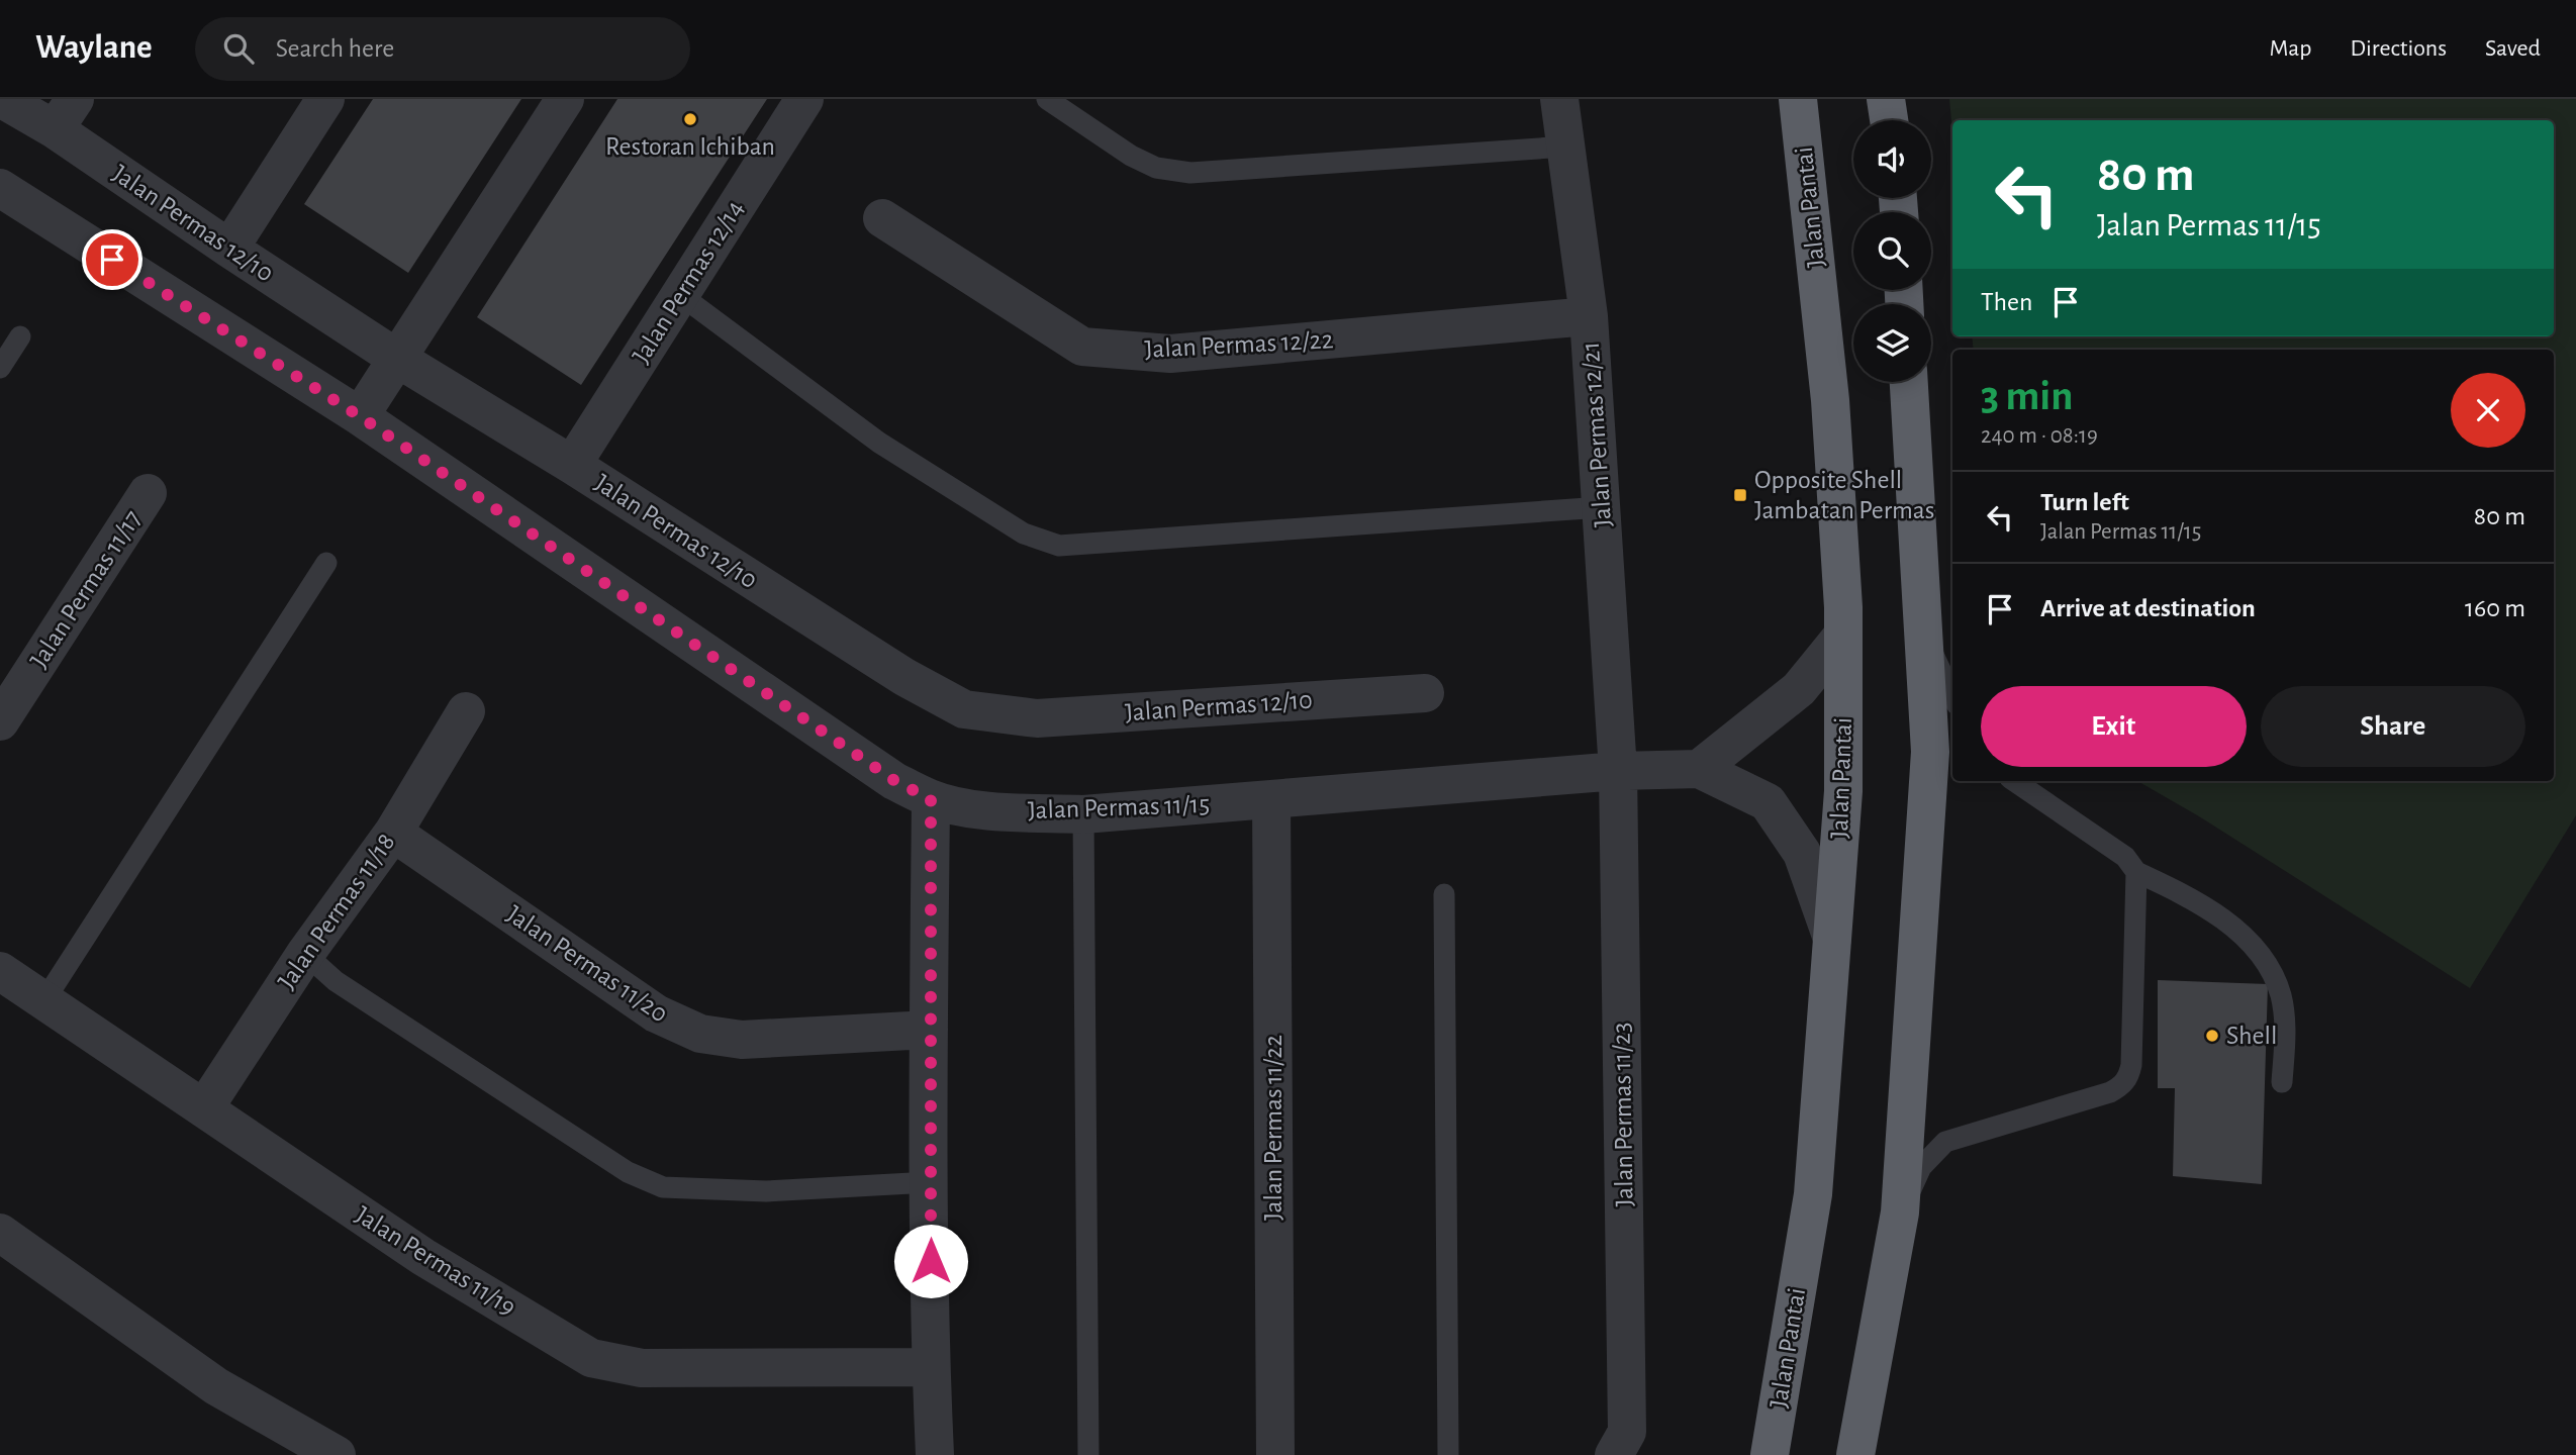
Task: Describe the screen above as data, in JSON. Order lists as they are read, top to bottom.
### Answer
{
  "streets": {
    "highway": ["Jalan Pantai"],
    "street": [
      "Jalan Permas 12/10",
      "Jalan Permas 12/14",
      "Jalan Permas 12/22",
      "Jalan Permas 12/21",
      "Jalan Permas 11/17",
      "Jalan Permas 11/15",
      "Jalan Permas 11/18",
      "Jalan Permas 11/20",
      "Jalan Permas 11/23",
      "Jalan Permas 11/22",
      "Jalan Permas 11/19"
    ]
  },
  "crossings": [
    ["Jalan Pantai", "Jalan Permas 11/15"],
    ["Jalan Permas 12/10", "Jalan Permas 12/14"],
    ["Jalan Permas 12/22", "Jalan Permas 12/21"],
    ["Jalan Permas 12/21", "Jalan Permas 11/15"],
    ["Jalan Permas 12/21", "Jalan Permas 11/23"],
    ["Jalan Permas 11/15", "Jalan Permas 11/23"],
    ["Jalan Permas 11/15", "Jalan Permas 11/22"],
    ["Jalan Permas 11/18", "Jalan Permas 11/20"],
    ["Jalan Permas 11/18", "Jalan Permas 11/19"]
  ],
  "places": {
    "other": ["Restoran Ichiban", "Shell"],
    "transit": ["Opposite Shell Jambatan Permas"]
  },
  "page": {
    "header": "Waylane",
    "search": "Search here",
    "nav": ["Map", "Directions", "Saved"],
    "turn": ["80 m", "Jalan Permas 11/15"],
    "then": "Then",
    "heading": ["3 min", "240 m · 08:19"],
    "list": [
      {
        "name": "Turn left",
        "note": "Jalan Permas 11/15",
        "value": "80 m"
      },
      {
        "name": "Arrive at destination",
        "value": "160 m"
      }
    ],
    "buttons": ["Exit", "Share"]
  }
}
